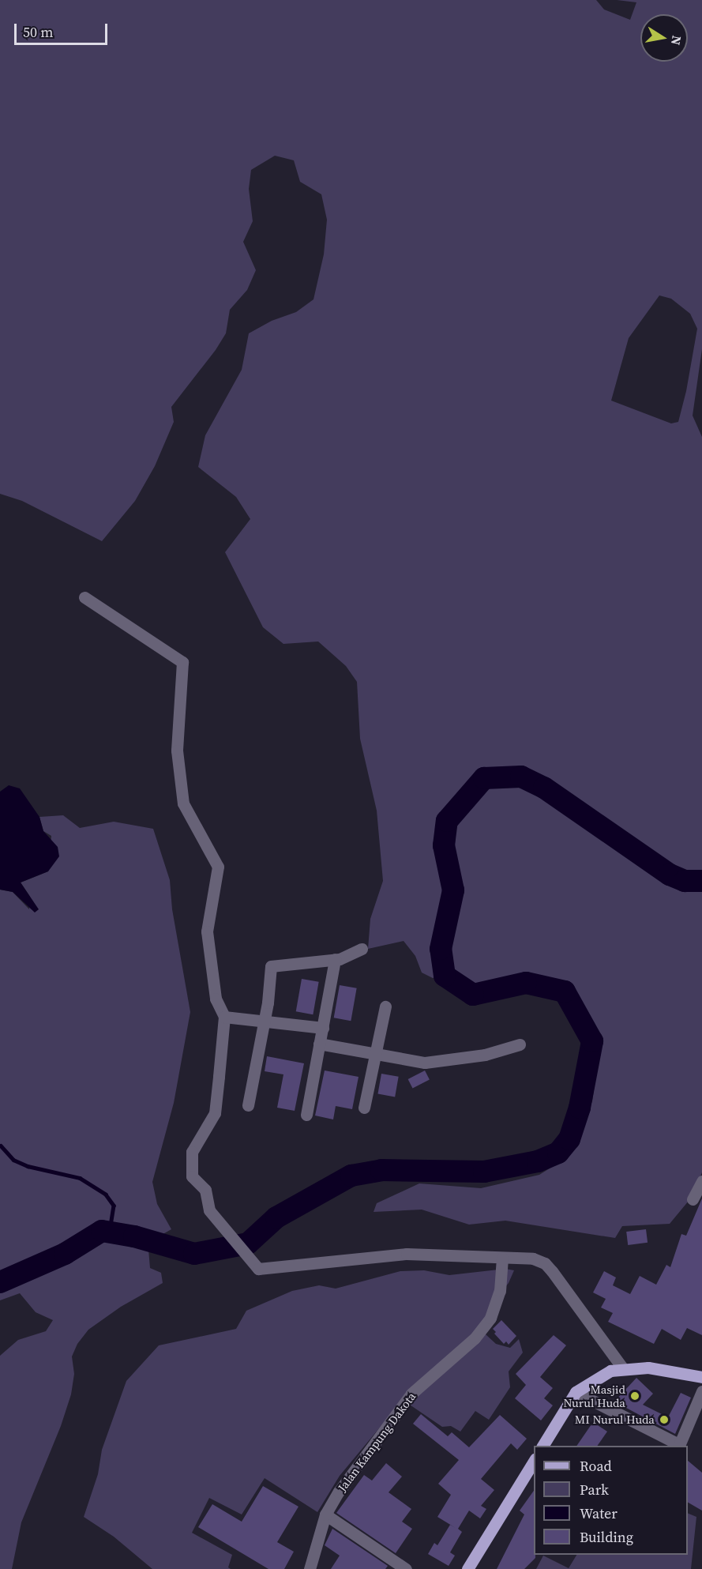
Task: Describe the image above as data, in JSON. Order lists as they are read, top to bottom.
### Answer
{
  "streets": {
    "street": ["Jalan Kampung Dakota"]
  },
  "places": ["Masjid Nurul Huda", "MI Nurul Huda"],
  "legend": [
    "Road",
    "Park",
    "Water",
    "Building"
  ],
  "scale_bar": "50 m",
  "north": "right"
}
